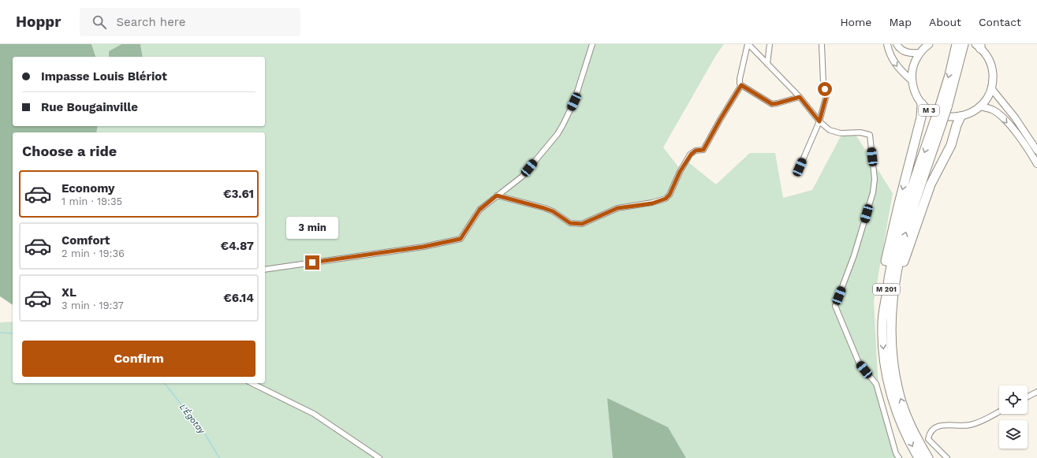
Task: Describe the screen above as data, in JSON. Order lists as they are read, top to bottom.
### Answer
{
  "streets": {
    "highway": ["M 201"],
    "main road": ["M 3"]
  },
  "water": ["L'Égotay"],
  "page": {
    "header": "Hoppr",
    "search": "Search here",
    "nav": [
      "Home",
      "Map",
      "About",
      "Contact"
    ],
    "banner": ["Impasse Louis Blériot", "Rue Bougainville"],
    "heading": "Choose a ride",
    "list": [
      {
        "name": "Economy",
        "note": "1 min · 19:35",
        "value": "€3.61"
      },
      {
        "name": "Comfort",
        "note": "2 min · 19:36",
        "value": "€4.87"
      },
      {
        "name": "XL",
        "note": "3 min · 19:37",
        "value": "€6.14"
      }
    ],
    "bubble": "3 min",
    "buttons": "Confirm"
  }
}
